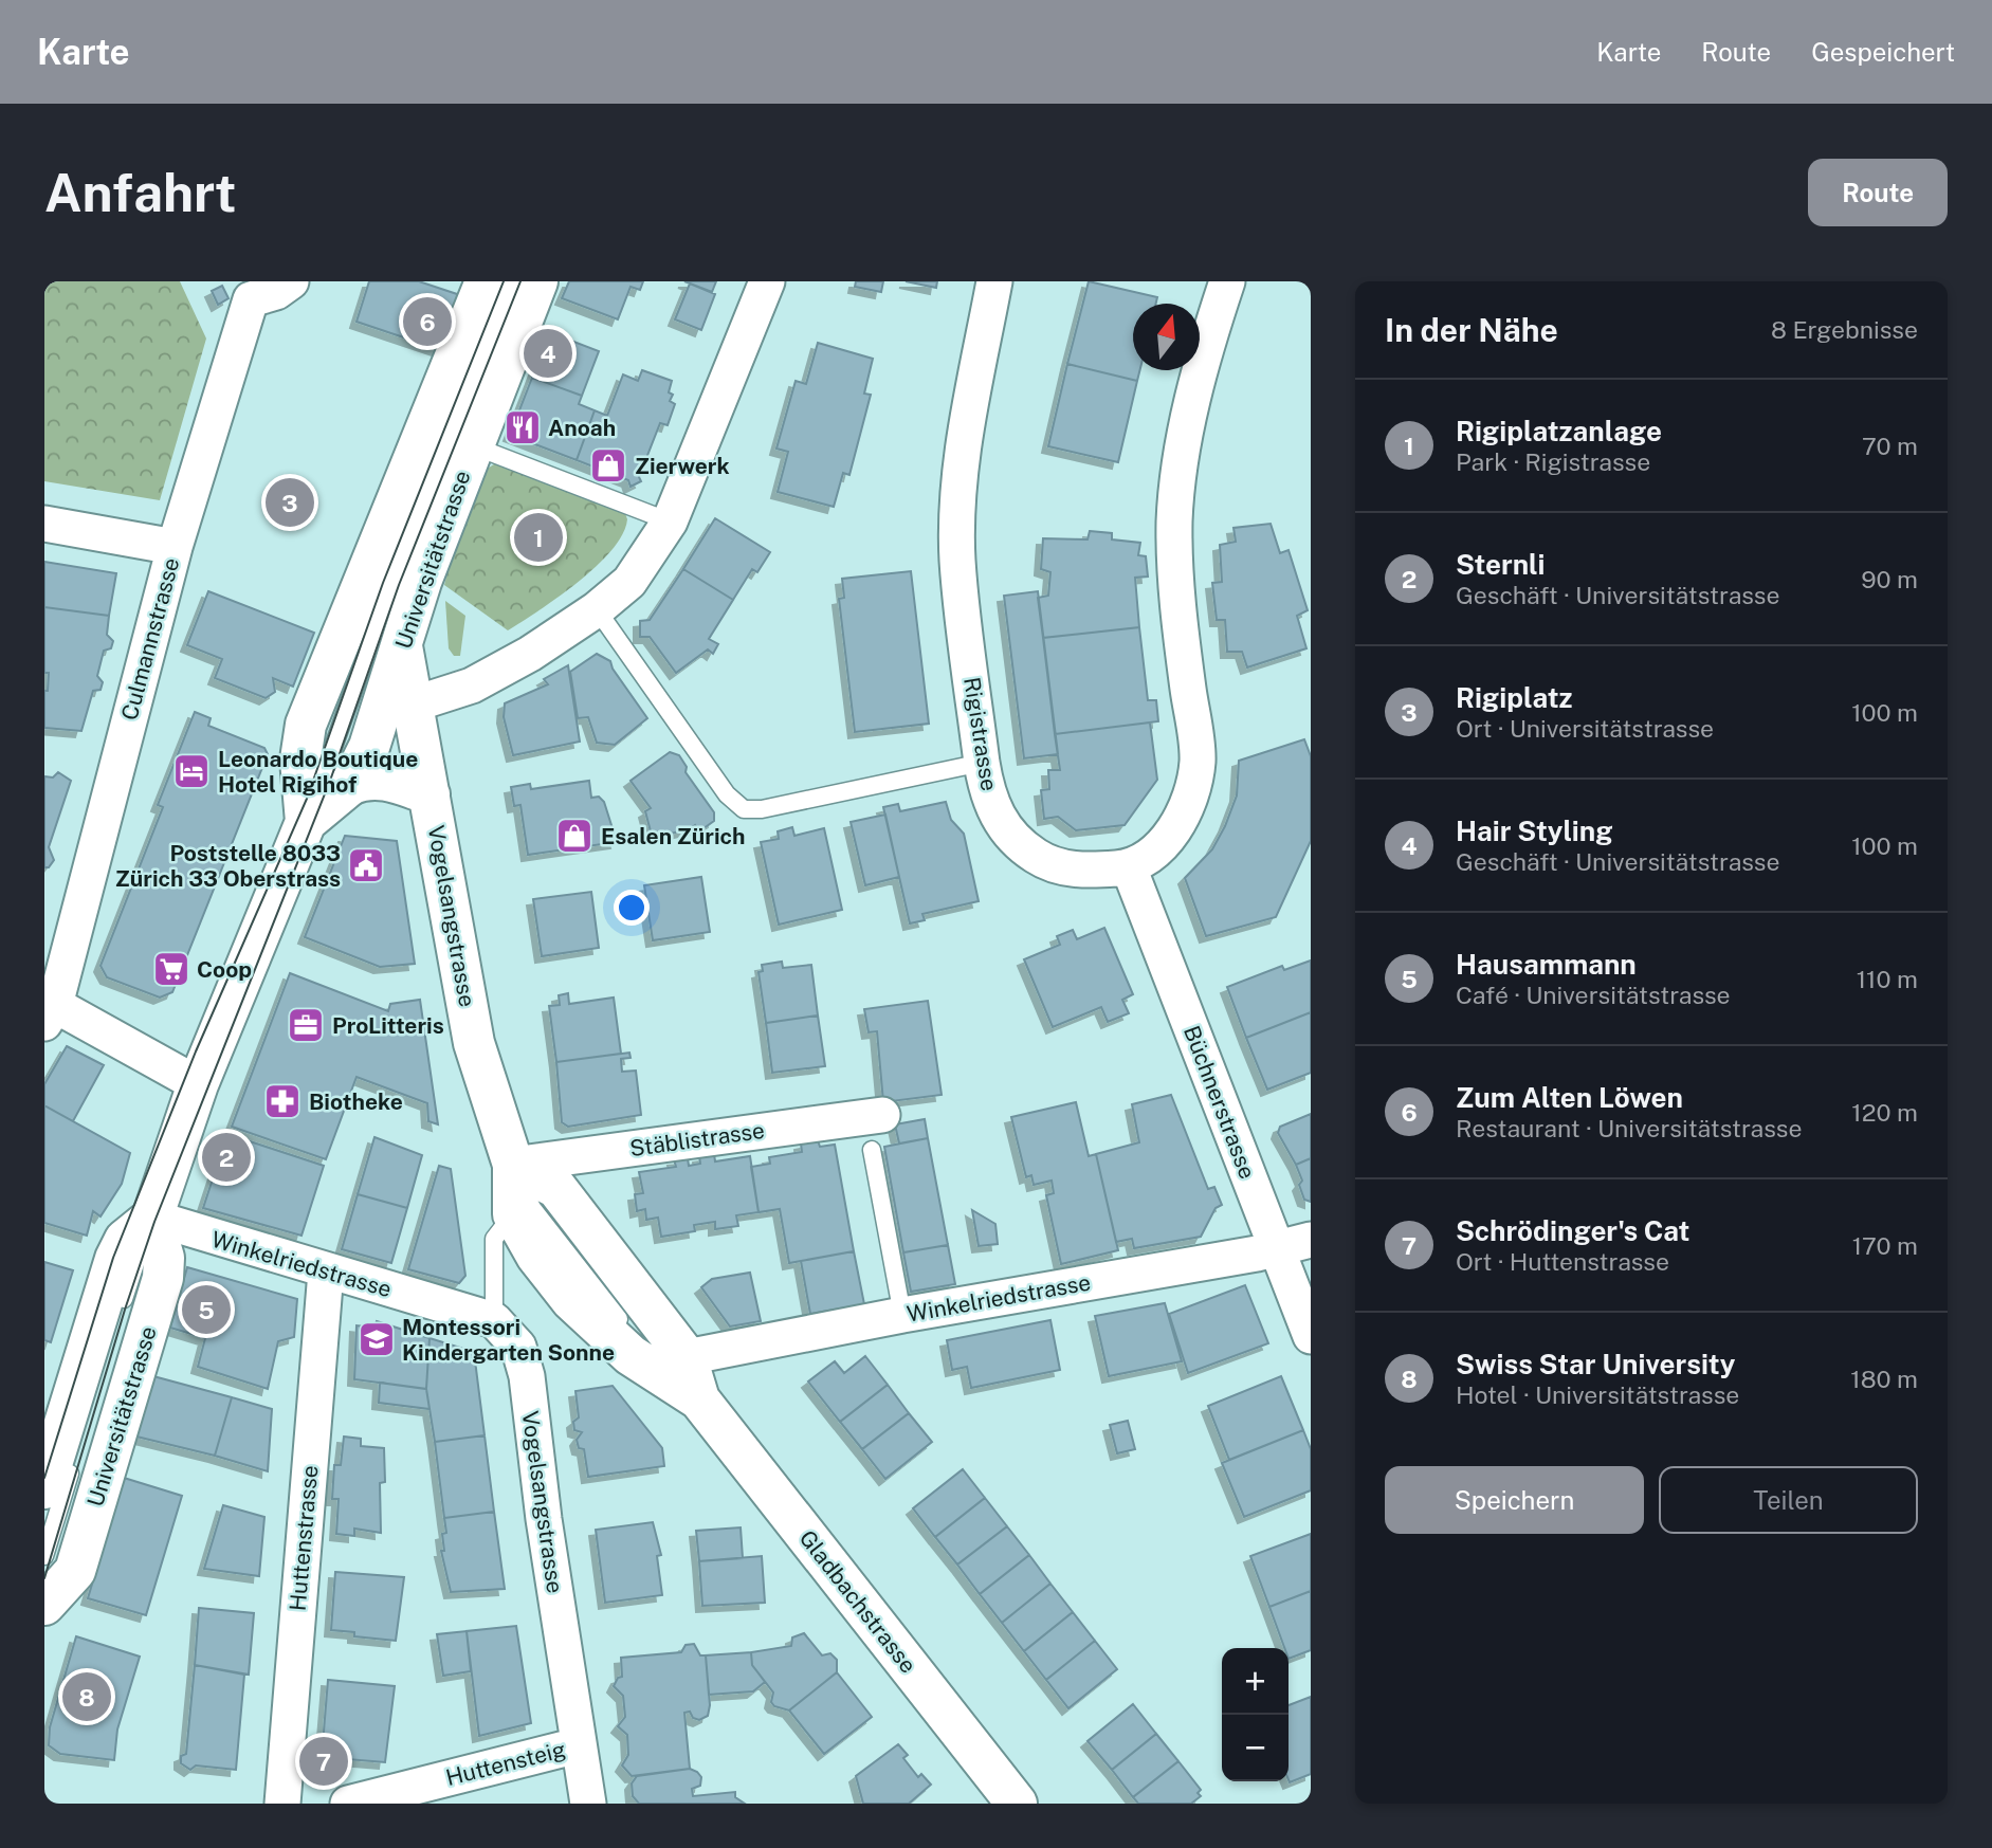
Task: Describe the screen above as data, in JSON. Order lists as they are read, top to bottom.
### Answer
{
  "streets": {
    "main road": ["Universitätstrasse", "Vogelsangstrasse", "Gladbachstrasse"],
    "street": [
      "Culmannstrasse",
      "Rigistrasse",
      "Büchnerstrasse",
      "Stäblistrasse",
      "Winkelriedstrasse",
      "Huttenstrasse",
      "Huttensteig"
    ]
  },
  "crossings": [
    ["Universitätstrasse", "Vogelsangstrasse"],
    ["Universitätstrasse", "Winkelriedstrasse"],
    ["Rigistrasse", "Büchnerstrasse"],
    ["Vogelsangstrasse", "Stäblistrasse"],
    ["Vogelsangstrasse", "Winkelriedstrasse"],
    ["Vogelsangstrasse", "Gladbachstrasse"],
    ["Vogelsangstrasse", "Huttensteig"],
    ["Büchnerstrasse", "Winkelriedstrasse"],
    ["Stäblistrasse", "Gladbachstrasse"],
    ["Winkelriedstrasse", "Huttenstrasse"],
    ["Winkelriedstrasse", "Gladbachstrasse"]
  ],
  "places": {
    "restaurant": ["Anoah"],
    "shop": ["Zierwerk", "Esalen Zürich"],
    "hotel": ["Leonardo Boutique Hotel Rigihof"],
    "public building": ["Poststelle 8033 Zürich 33 Oberstrass"],
    "supermarket": ["Coop"],
    "office": ["ProLitteris"],
    "pharmacy": ["Biotheke"],
    "school or university": ["Montessori Kindergarten Sonne"]
  },
  "north": "top",
  "page": {
    "header": "Karte",
    "nav": ["Karte", "Route", "Gespeichert"],
    "buttons": [
      "Route",
      ["Speichern", "Teilen"]
    ],
    "title": "Anfahrt",
    "heading": ["In der Nähe", "8 Ergebnisse"],
    "pins": [
      "6",
      "4",
      "3",
      "1",
      "2",
      "5",
      "8",
      "7"
    ],
    "list": [
      {
        "mark": "1",
        "name": "Rigiplatzanlage",
        "note": "Park · Rigistrasse",
        "value": "70 m"
      },
      {
        "mark": "2",
        "name": "Sternli",
        "note": "Geschäft · Universitätstrasse",
        "value": "90 m"
      },
      {
        "mark": "3",
        "name": "Rigiplatz",
        "note": "Ort · Universitätstrasse",
        "value": "100 m"
      },
      {
        "mark": "4",
        "name": "Hair Styling",
        "note": "Geschäft · Universitätstrasse",
        "value": "100 m"
      },
      {
        "mark": "5",
        "name": "Hausammann",
        "note": "Café · Universitätstrasse",
        "value": "110 m"
      },
      {
        "mark": "6",
        "name": "Zum Alten Löwen",
        "note": "Restaurant · Universitätstrasse",
        "value": "120 m"
      },
      {
        "mark": "7",
        "name": "Schrödinger's Cat",
        "note": "Ort · Huttenstrasse",
        "value": "170 m"
      },
      {
        "mark": "8",
        "name": "Swiss Star University",
        "note": "Hotel · Universitätstrasse",
        "value": "180 m"
      }
    ],
    "map_buttons": ["+", "−"]
  }
}
